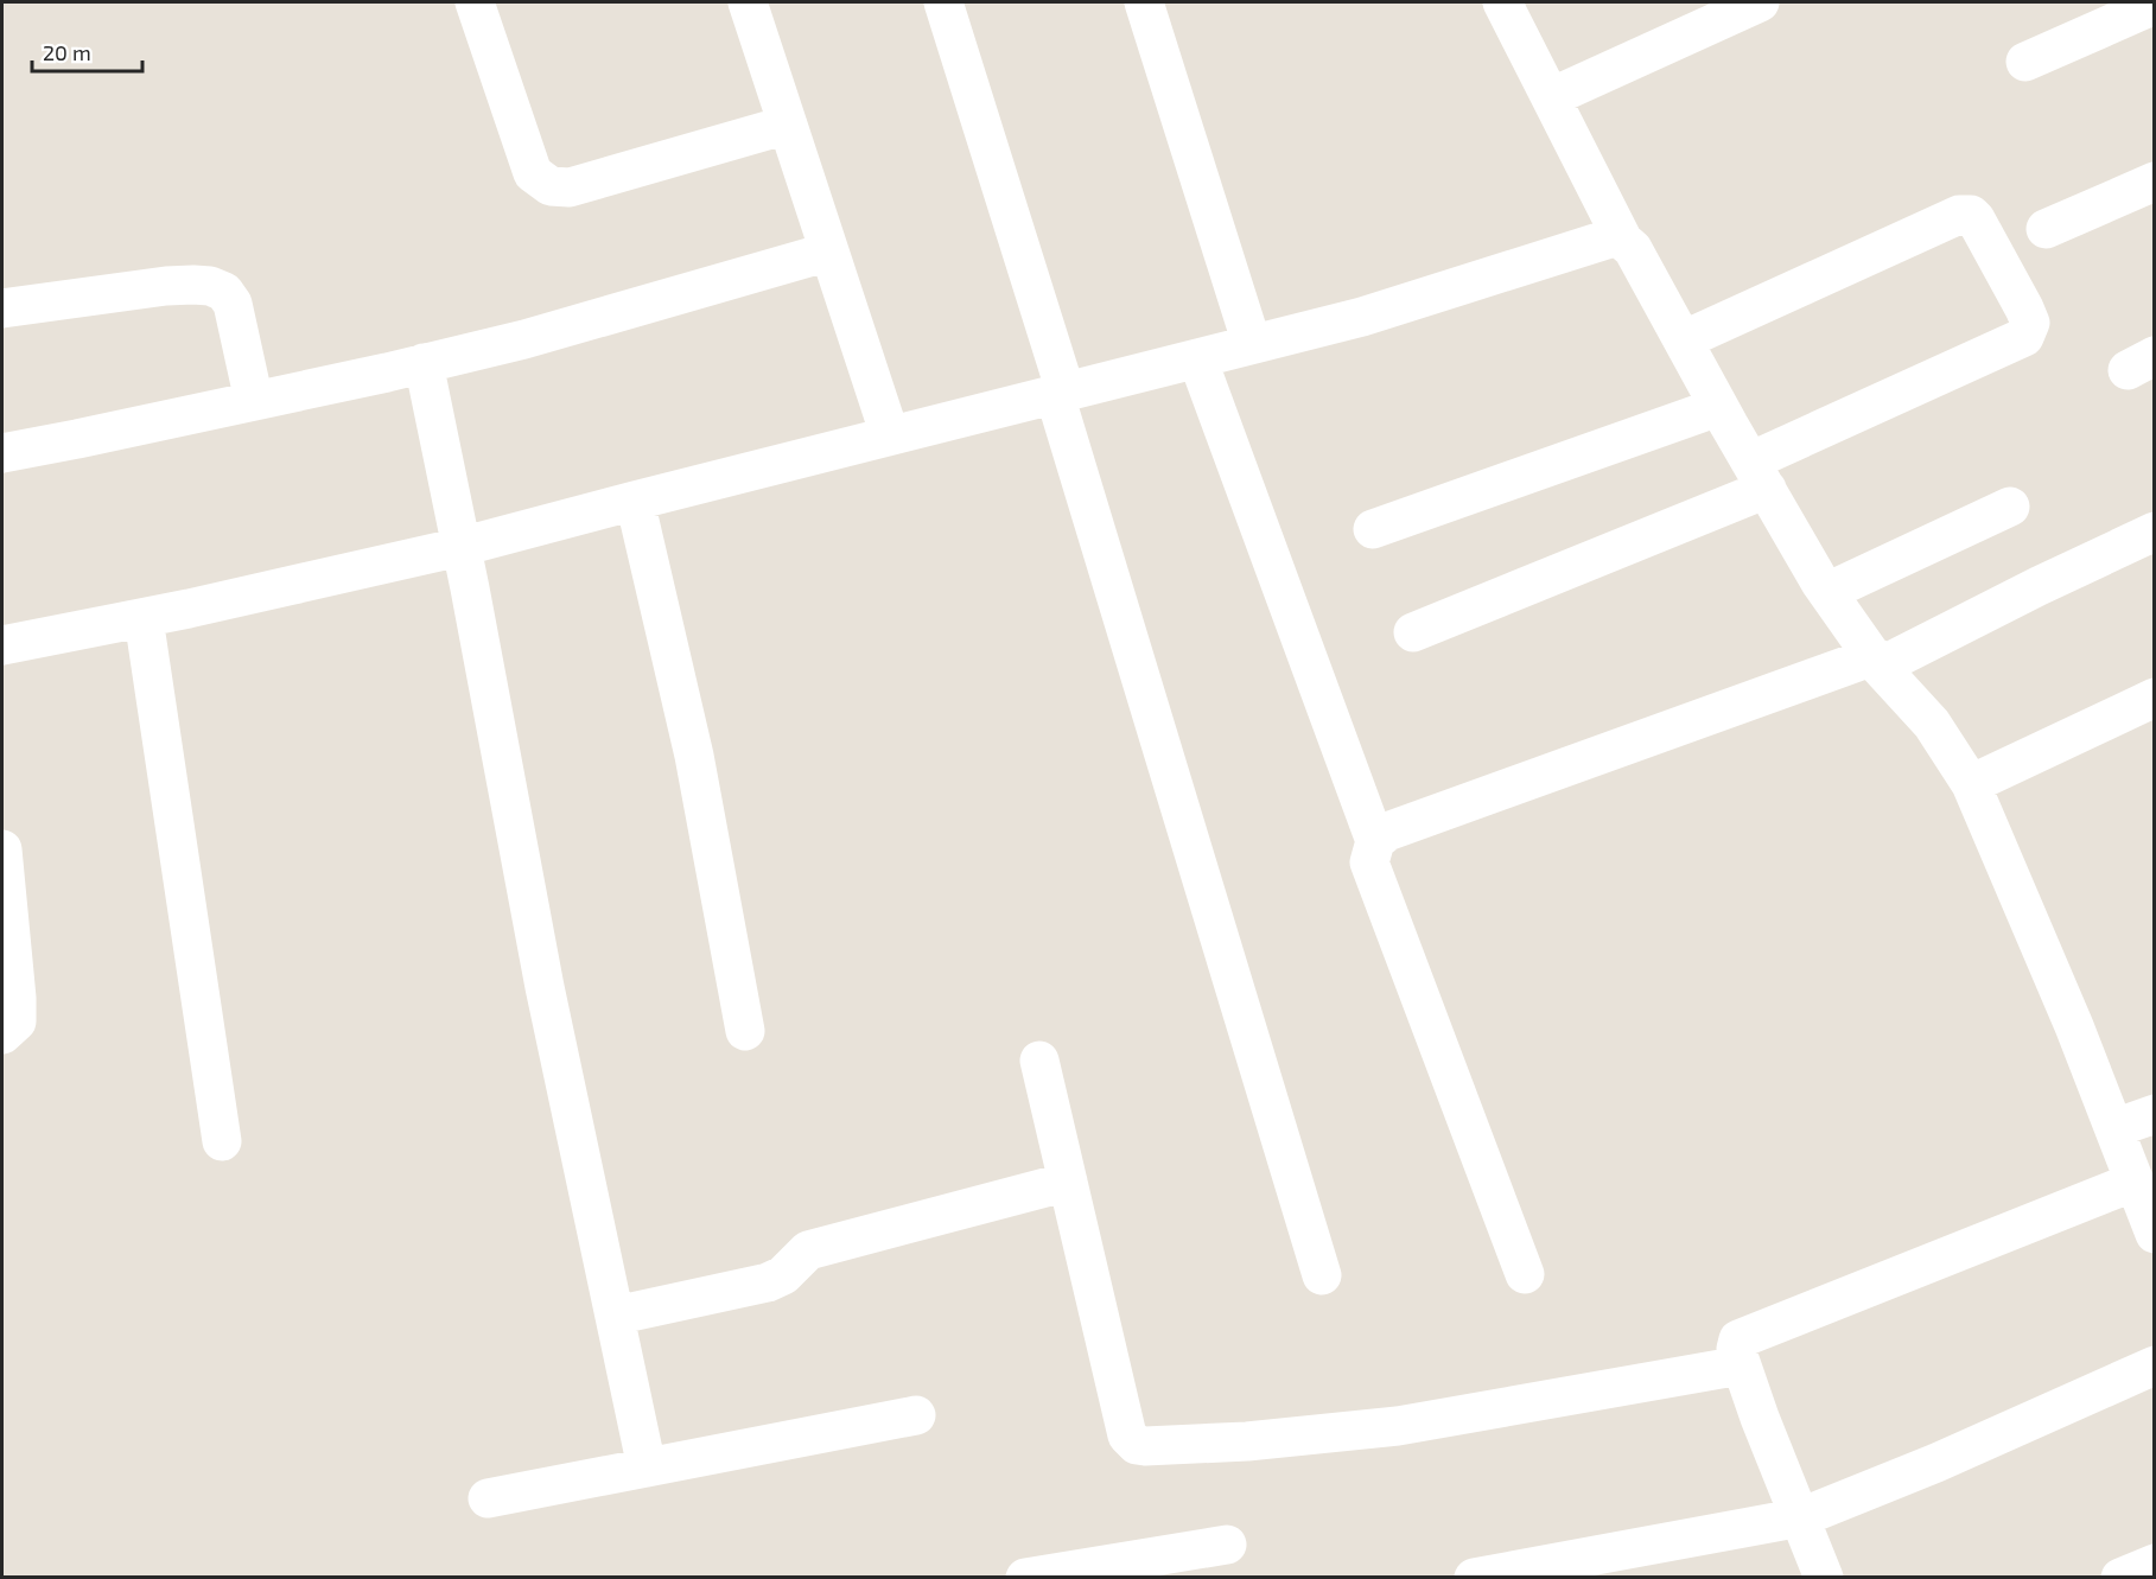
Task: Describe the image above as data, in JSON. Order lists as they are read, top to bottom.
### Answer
{
  "scale_bar": "20 m"
}
